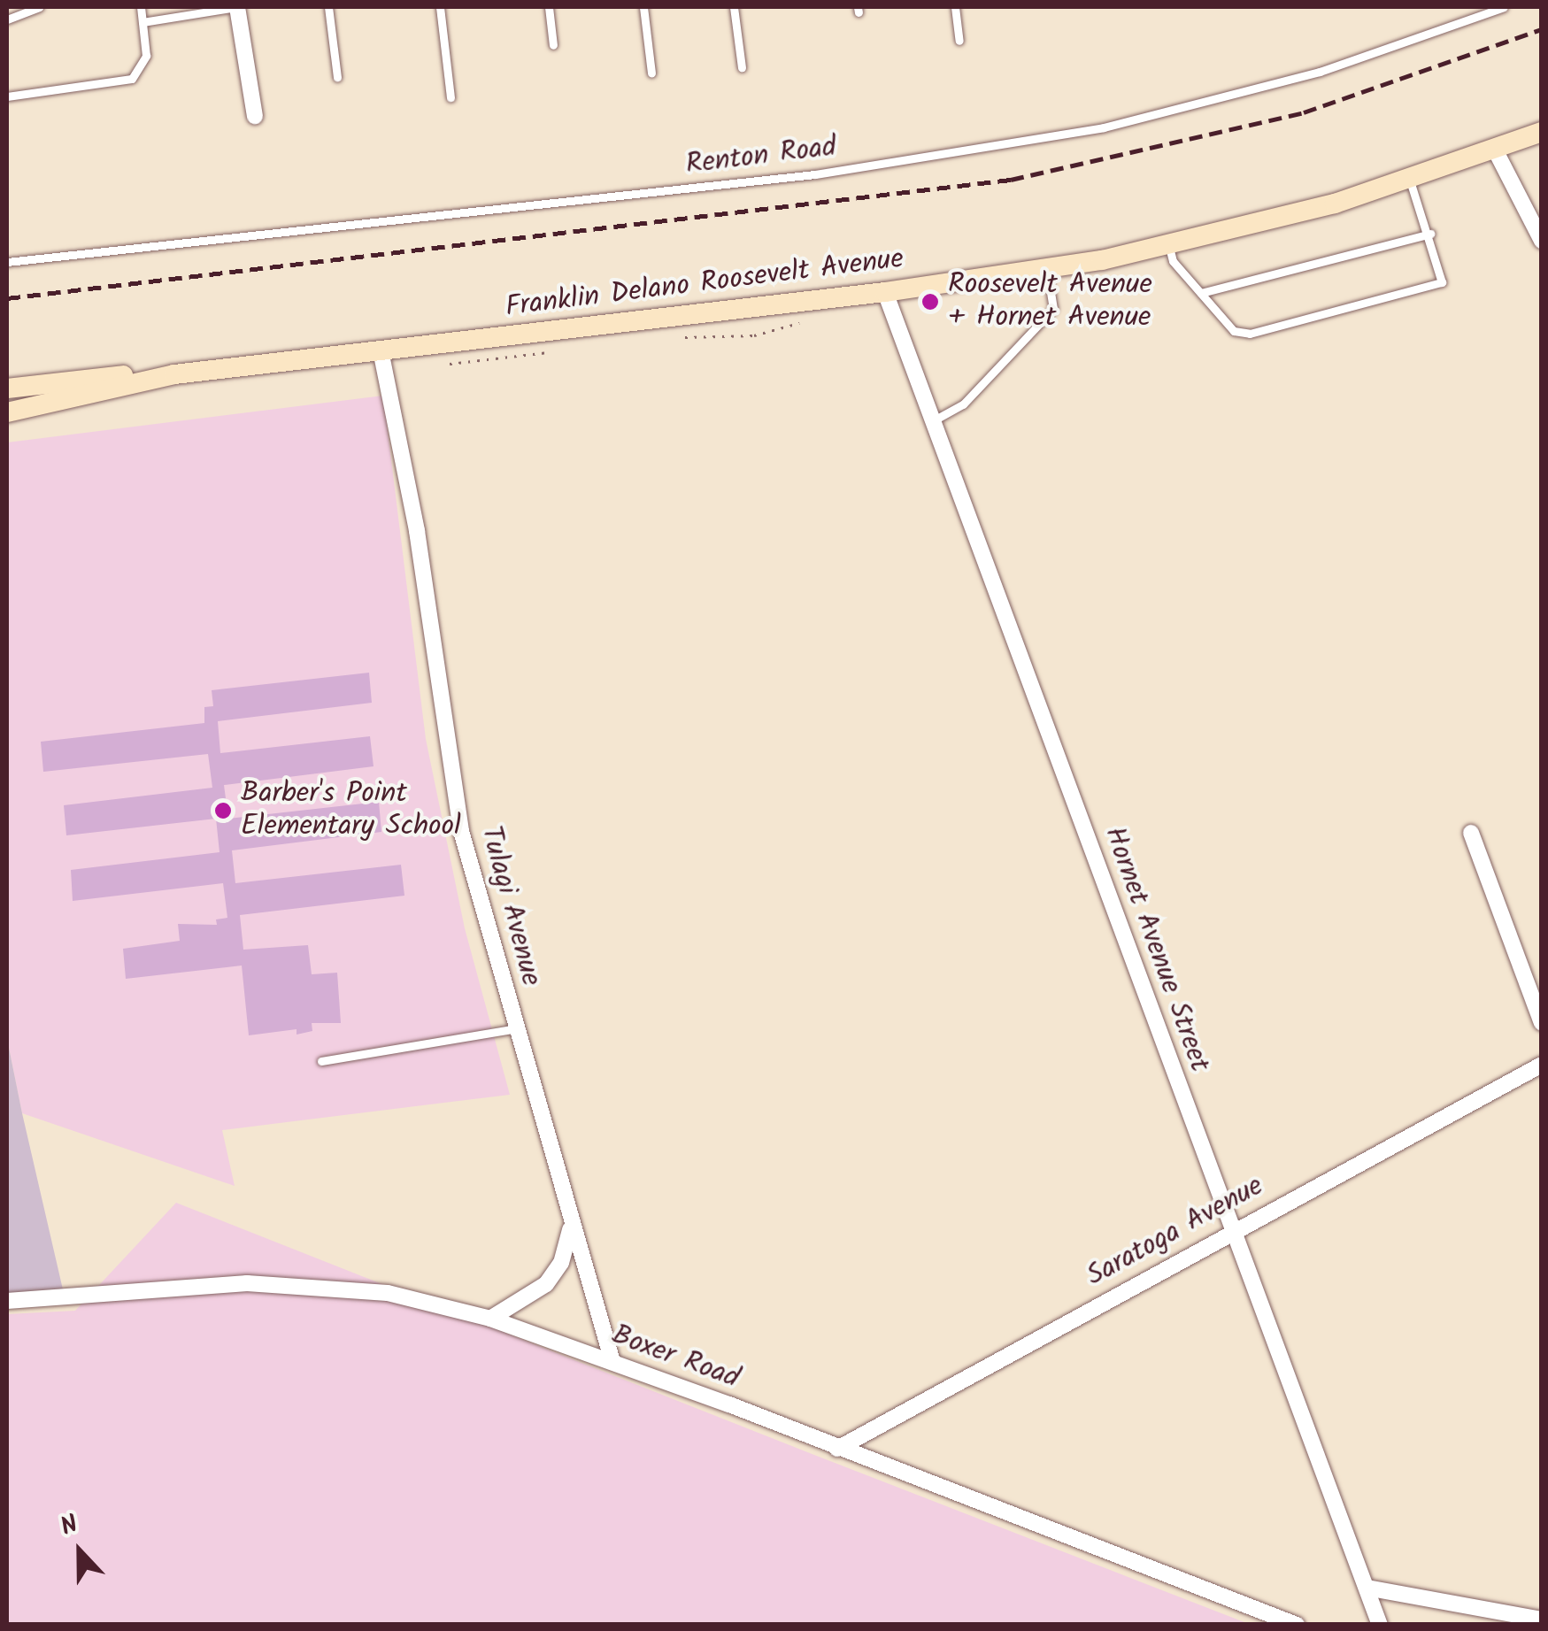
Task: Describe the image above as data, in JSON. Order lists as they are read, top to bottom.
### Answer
{
  "streets": {
    "main road": ["Franklin Delano Roosevelt Avenue"],
    "street": [
      "Tulagi Avenue",
      "Hornet Avenue Street",
      "Saratoga Avenue",
      "Boxer Road"
    ],
    "lane": ["Renton Road"]
  },
  "crossings": [
    ["Franklin Delano Roosevelt Avenue", "Tulagi Avenue"],
    ["Franklin Delano Roosevelt Avenue", "Hornet Avenue Street"],
    ["Tulagi Avenue", "Boxer Road"],
    ["Hornet Avenue Street", "Saratoga Avenue"],
    ["Saratoga Avenue", "Boxer Road"]
  ],
  "places": ["Roosevelt Avenue + Hornet Avenue", "Barber's Point Elementary School"],
  "north": "top"
}
